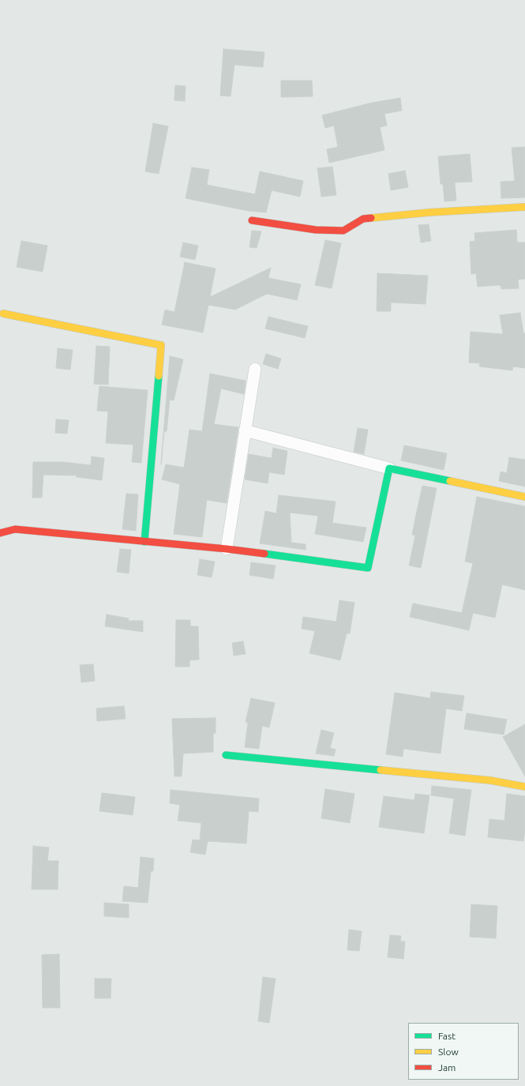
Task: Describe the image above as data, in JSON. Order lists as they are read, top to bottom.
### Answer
{
  "legend": ["Fast", "Slow", "Jam"]
}
